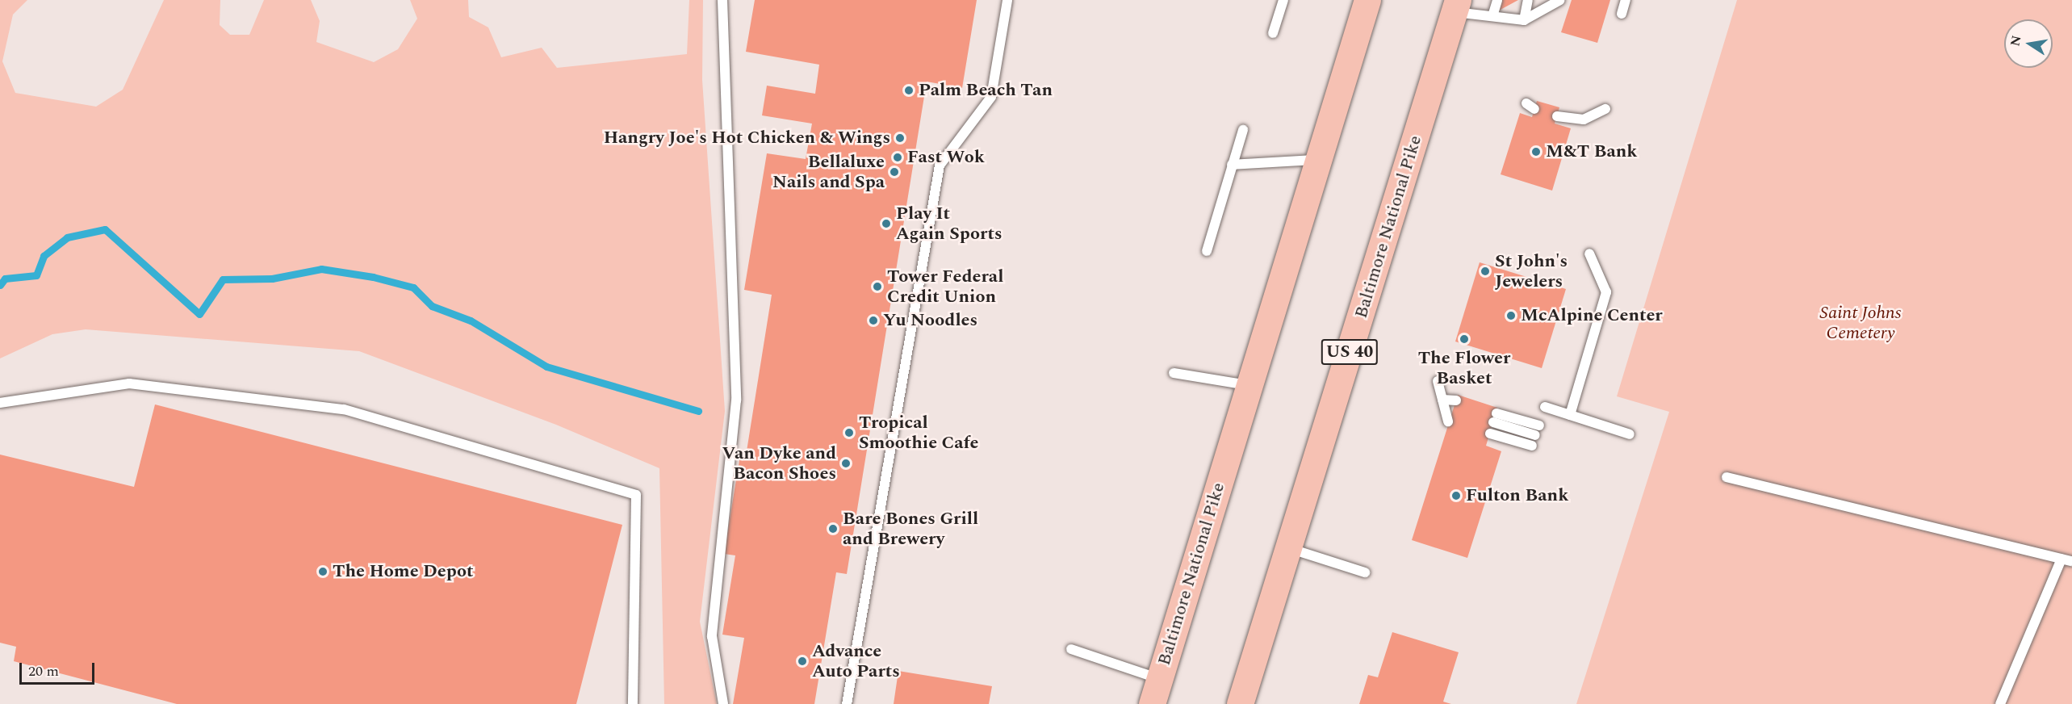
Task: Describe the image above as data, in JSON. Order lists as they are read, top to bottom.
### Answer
{
  "streets": {
    "main road": ["Baltimore National Pike", "US 40"]
  },
  "parks": ["Saint Johns Cemetery"],
  "places": [
    "Palm Beach Tan",
    "Hangry Joe's Hot Chicken & Wings",
    "M&T Bank",
    "Fast Wok",
    "Bellaluxe Nails and Spa",
    "Play It Again Sports",
    "St John's Jewelers",
    "Tower Federal Credit Union",
    "McAlpine Center",
    "Yu Noodles",
    "The Flower Basket",
    "Tropical Smoothie Cafe",
    "Van Dyke and Bacon Shoes",
    "Fulton Bank",
    "Bare Bones Grill and Brewery",
    "The Home Depot",
    "Advance Auto Parts"
  ],
  "scale_bar": "20 m",
  "north": "left"
}
